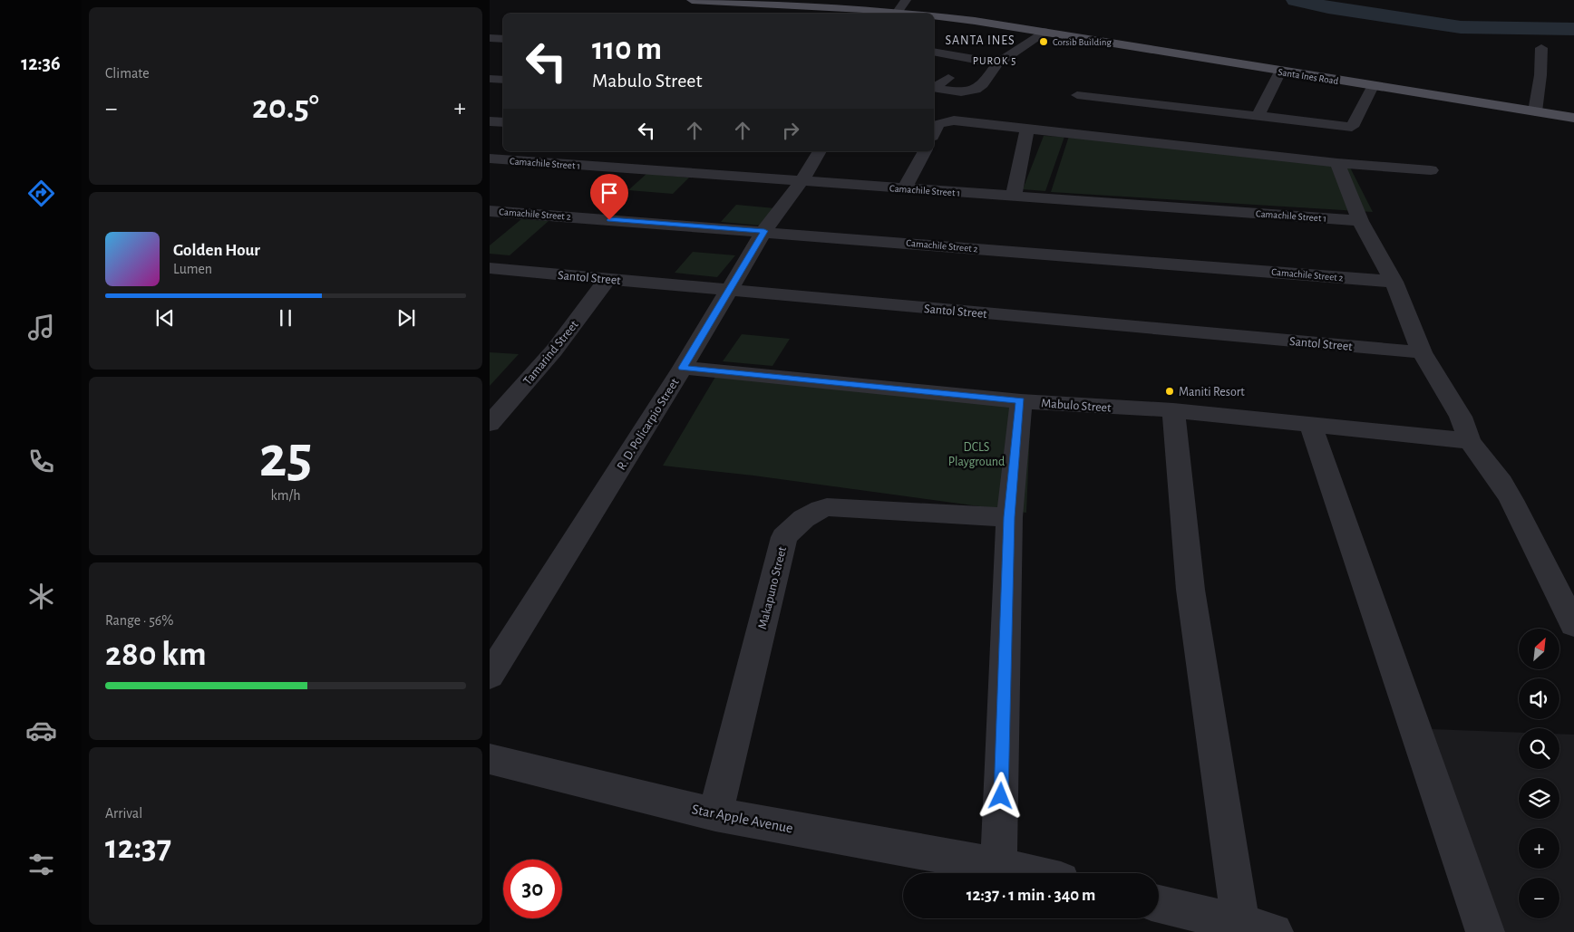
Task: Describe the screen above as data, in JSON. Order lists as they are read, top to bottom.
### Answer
{
  "streets": {
    "main road": ["Santa Ines Road"],
    "street": [
      "Camachile Street 1",
      "Camachile Street 2",
      "Santol Street",
      "Tamarind Street",
      "Mabulo Street",
      "R. D. Policarpio Street",
      "Makapuno Street",
      "Star Apple Avenue"
    ]
  },
  "crossings": [
    ["Camachile Street 1", "R. D. Policarpio Street"],
    ["Camachile Street 2", "R. D. Policarpio Street"],
    ["Santol Street", "Tamarind Street"],
    ["Santol Street", "R. D. Policarpio Street"],
    ["Mabulo Street", "R. D. Policarpio Street"],
    ["Makapuno Street", "Star Apple Avenue"]
  ],
  "districts": ["SANTA INES", "PUROK 5"],
  "parks": ["DCLS Playground"],
  "places": ["Corsib Building", "Maniti Resort"],
  "north": "top right",
  "page": {
    "tabs": "12:36",
    "tile": [
      "Climate",
      ["25", "km/h"],
      ["Range · 56%", "280 km"],
      ["Arrival", "12:37"]
    ],
    "turn": ["110 m", "Mabulo Street"],
    "heat": ["−", "20.5°", "+"],
    "song": ["Golden Hour", "Lumen"],
    "map_buttons": ["+", "−"],
    "limit": "30",
    "trip": "12:37 · 1 min · 340 m"
  }
}
